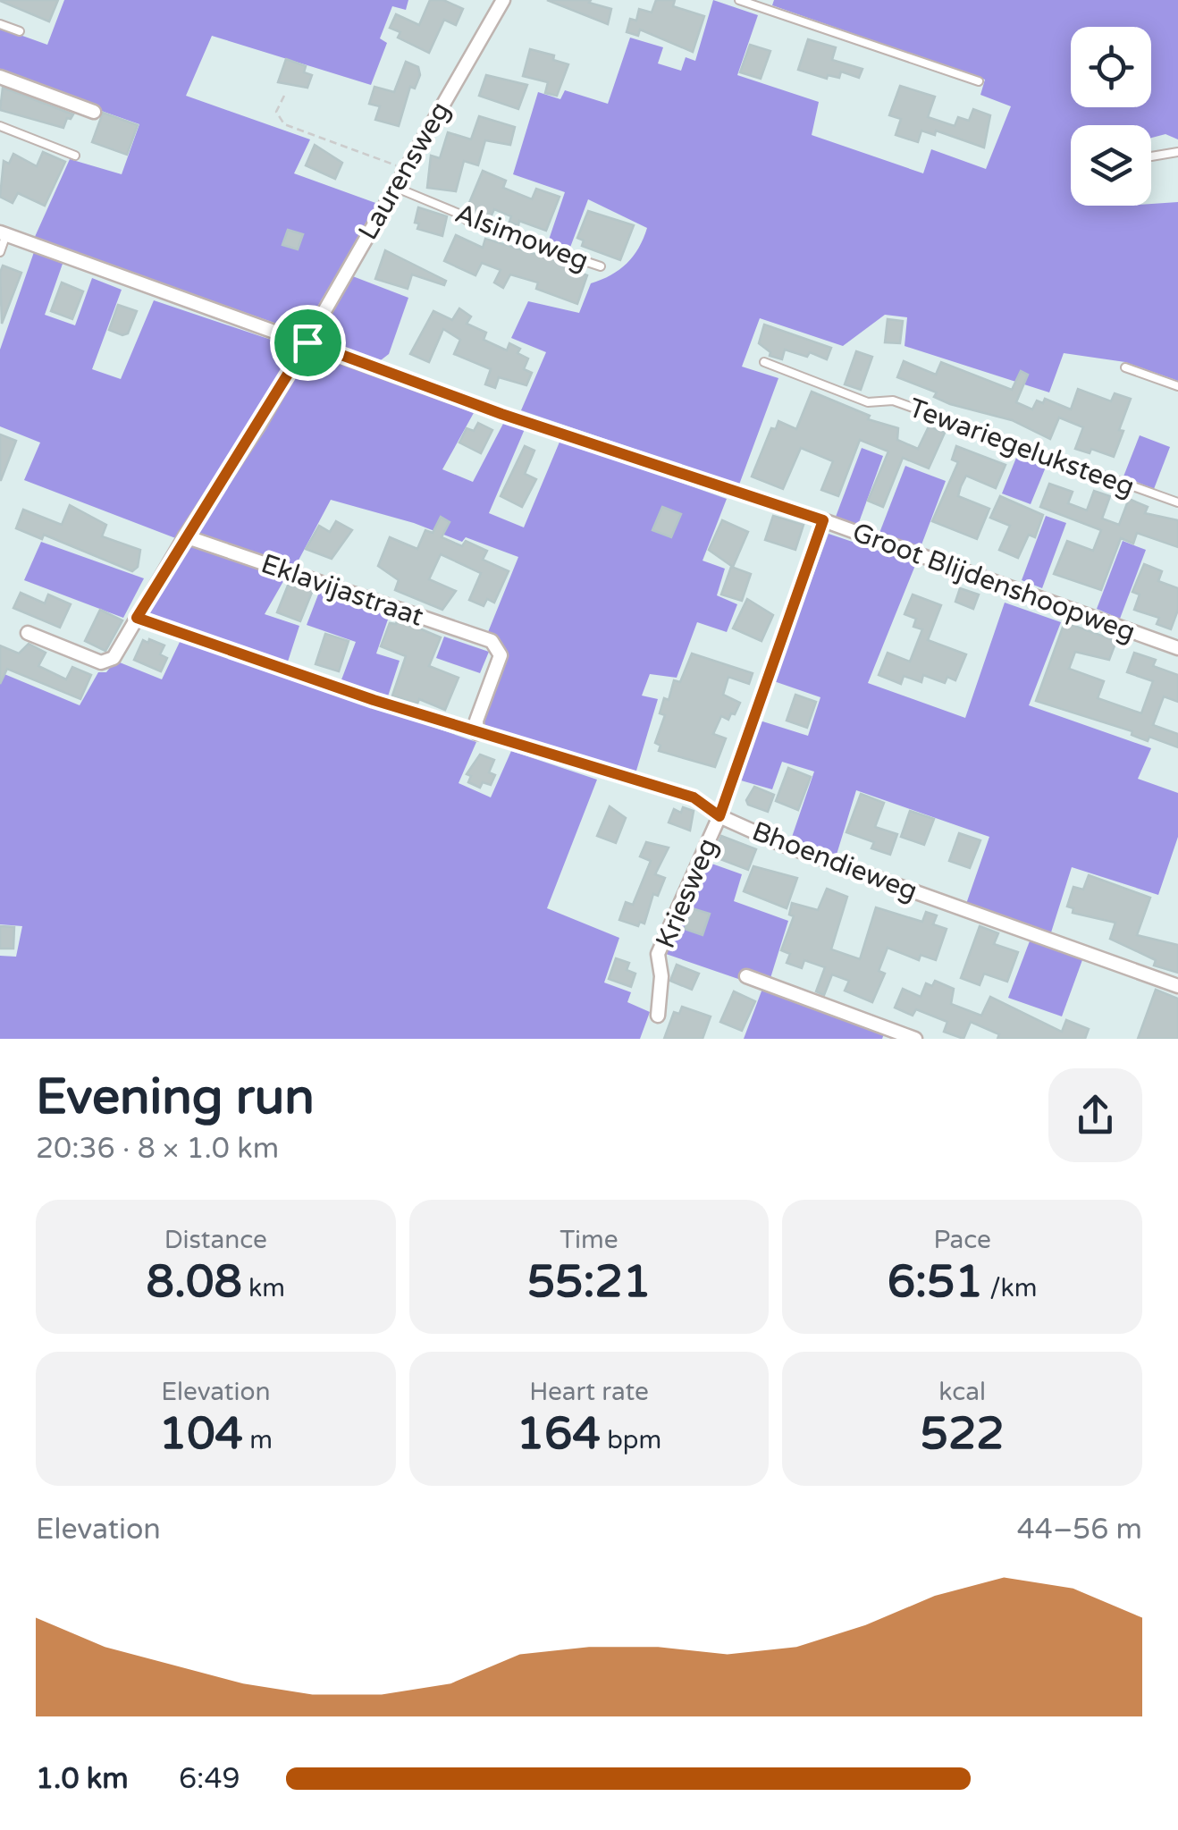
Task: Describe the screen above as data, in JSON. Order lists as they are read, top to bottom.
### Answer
{
  "streets": {
    "street": [
      "Laurensweg",
      "Groot Blijdenshoopweg",
      "Eklavijastraat",
      "Bhoendieweg",
      "Kriesweg"
    ],
    "lane": ["Alsimoweg", "Tewariegeluksteeg"]
  },
  "crossings": [
    ["Laurensweg", "Alsimoweg"],
    ["Laurensweg", "Groot Blijdenshoopweg"],
    ["Laurensweg", "Eklavijastraat"],
    ["Laurensweg", "Bhoendieweg"],
    ["Groot Blijdenshoopweg", "Kriesweg"],
    ["Eklavijastraat", "Bhoendieweg"],
    ["Bhoendieweg", "Kriesweg"]
  ],
  "page": {
    "heading": ["Evening run", "20:36 · 8 × 1.0 km"],
    "stats": [
      ["Distance", "8.08 km"],
      ["Time", "55:21"],
      ["Pace", "6:51 /km"],
      ["Elevation", "104 m"],
      ["Heart rate", "164 bpm"],
      ["kcal", "522"]
    ],
    "chart": ["Elevation", "44–56 m"],
    "list": [
      {
        "name": "1.0 km",
        "note": "6:49"
      }
    ]
  }
}
